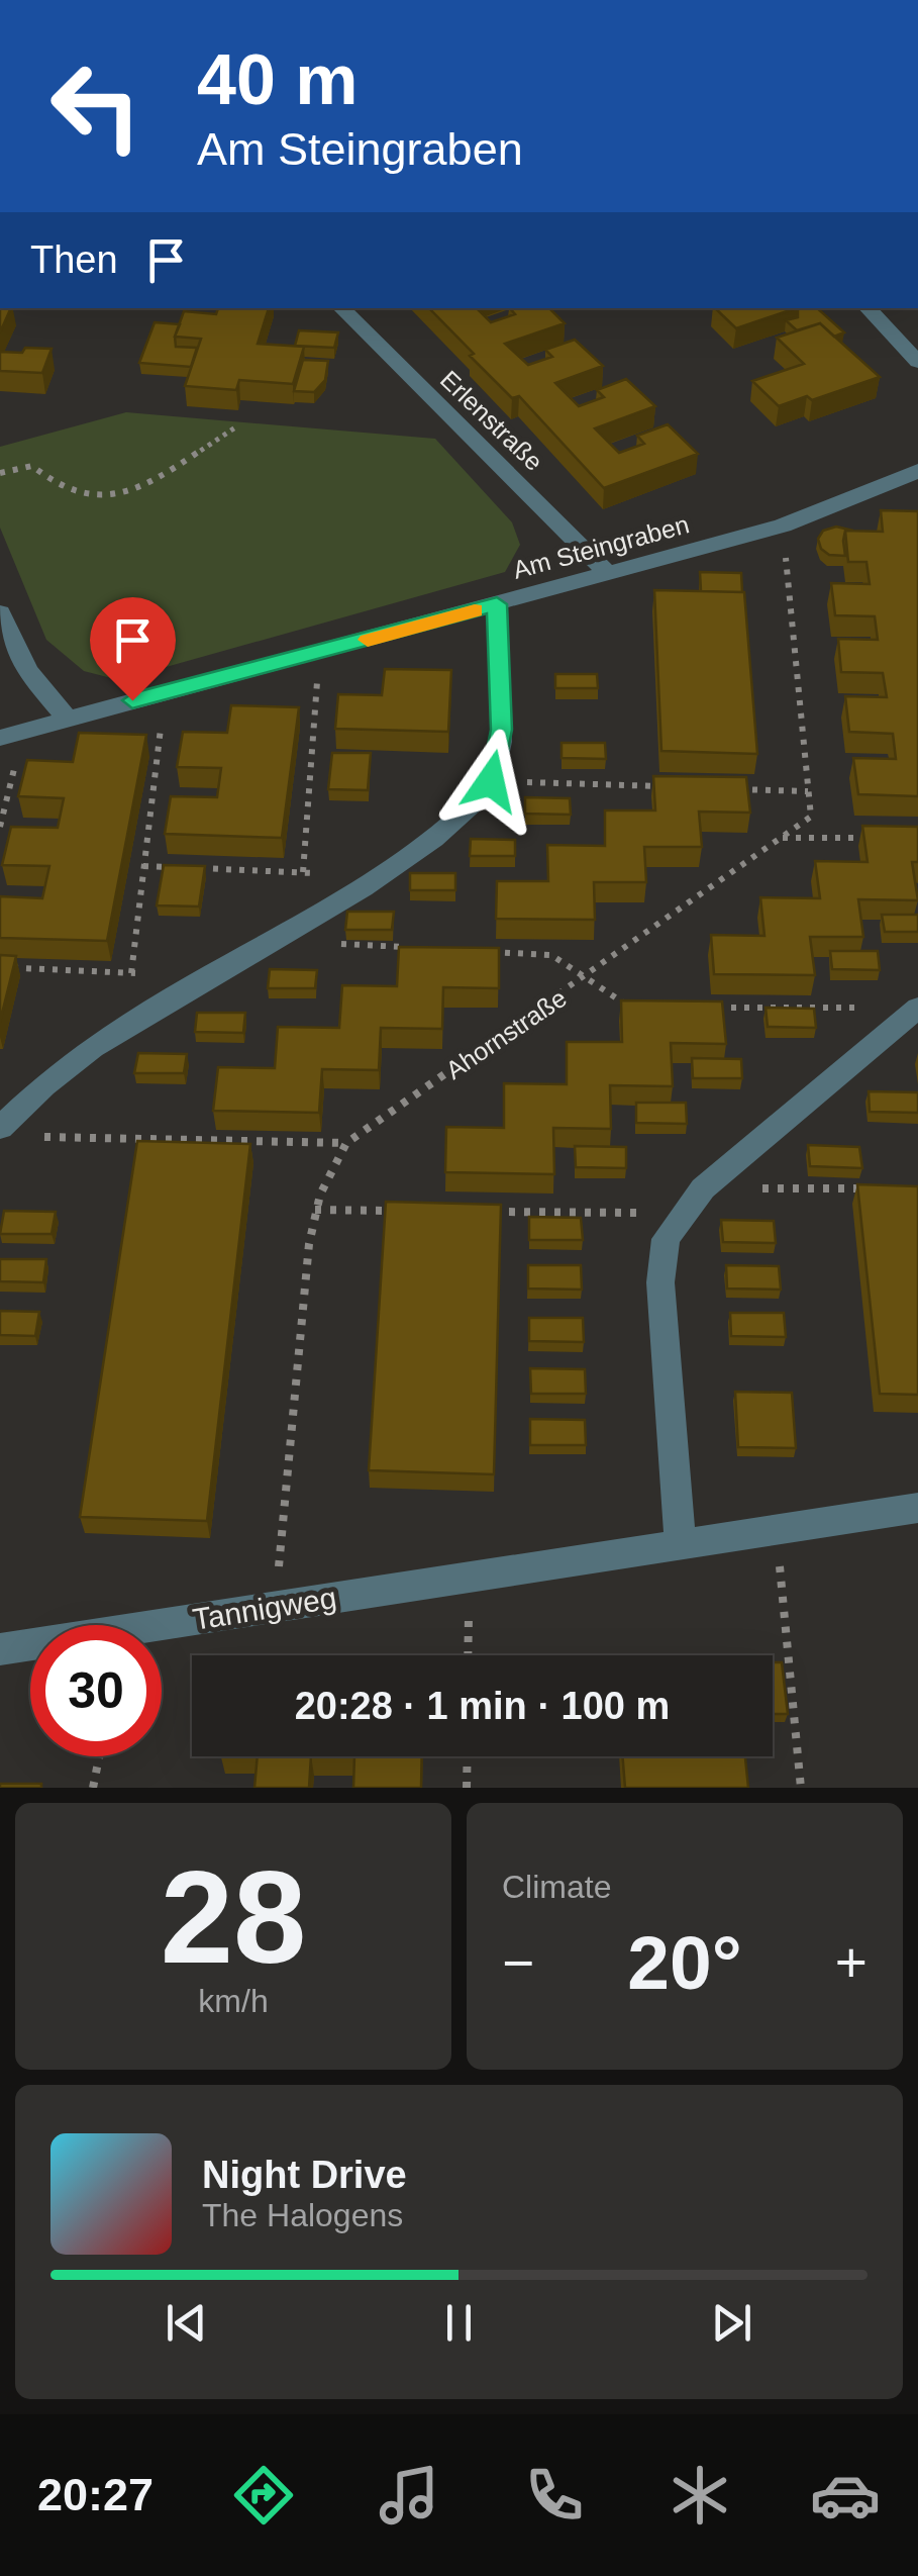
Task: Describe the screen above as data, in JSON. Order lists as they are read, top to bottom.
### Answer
{
  "streets": {
    "street": ["Erlenstraße", "Am Steingraben", "Tannigweg"],
    "path": ["Ahornstraße"]
  },
  "crossings": [
    ["Erlenstraße", "Am Steingraben"],
    ["Am Steingraben", "Ahornstraße"]
  ],
  "page": {
    "turn": ["40 m", "Am Steingraben"],
    "then": "Then",
    "limit": "30",
    "trip": "20:28 · 1 min · 100 m",
    "tile": [
      ["28", "km/h"],
      "Climate"
    ],
    "heat": ["−", "20°", "+"],
    "song": ["Night Drive", "The Halogens"],
    "tabs": "20:27"
  }
}
